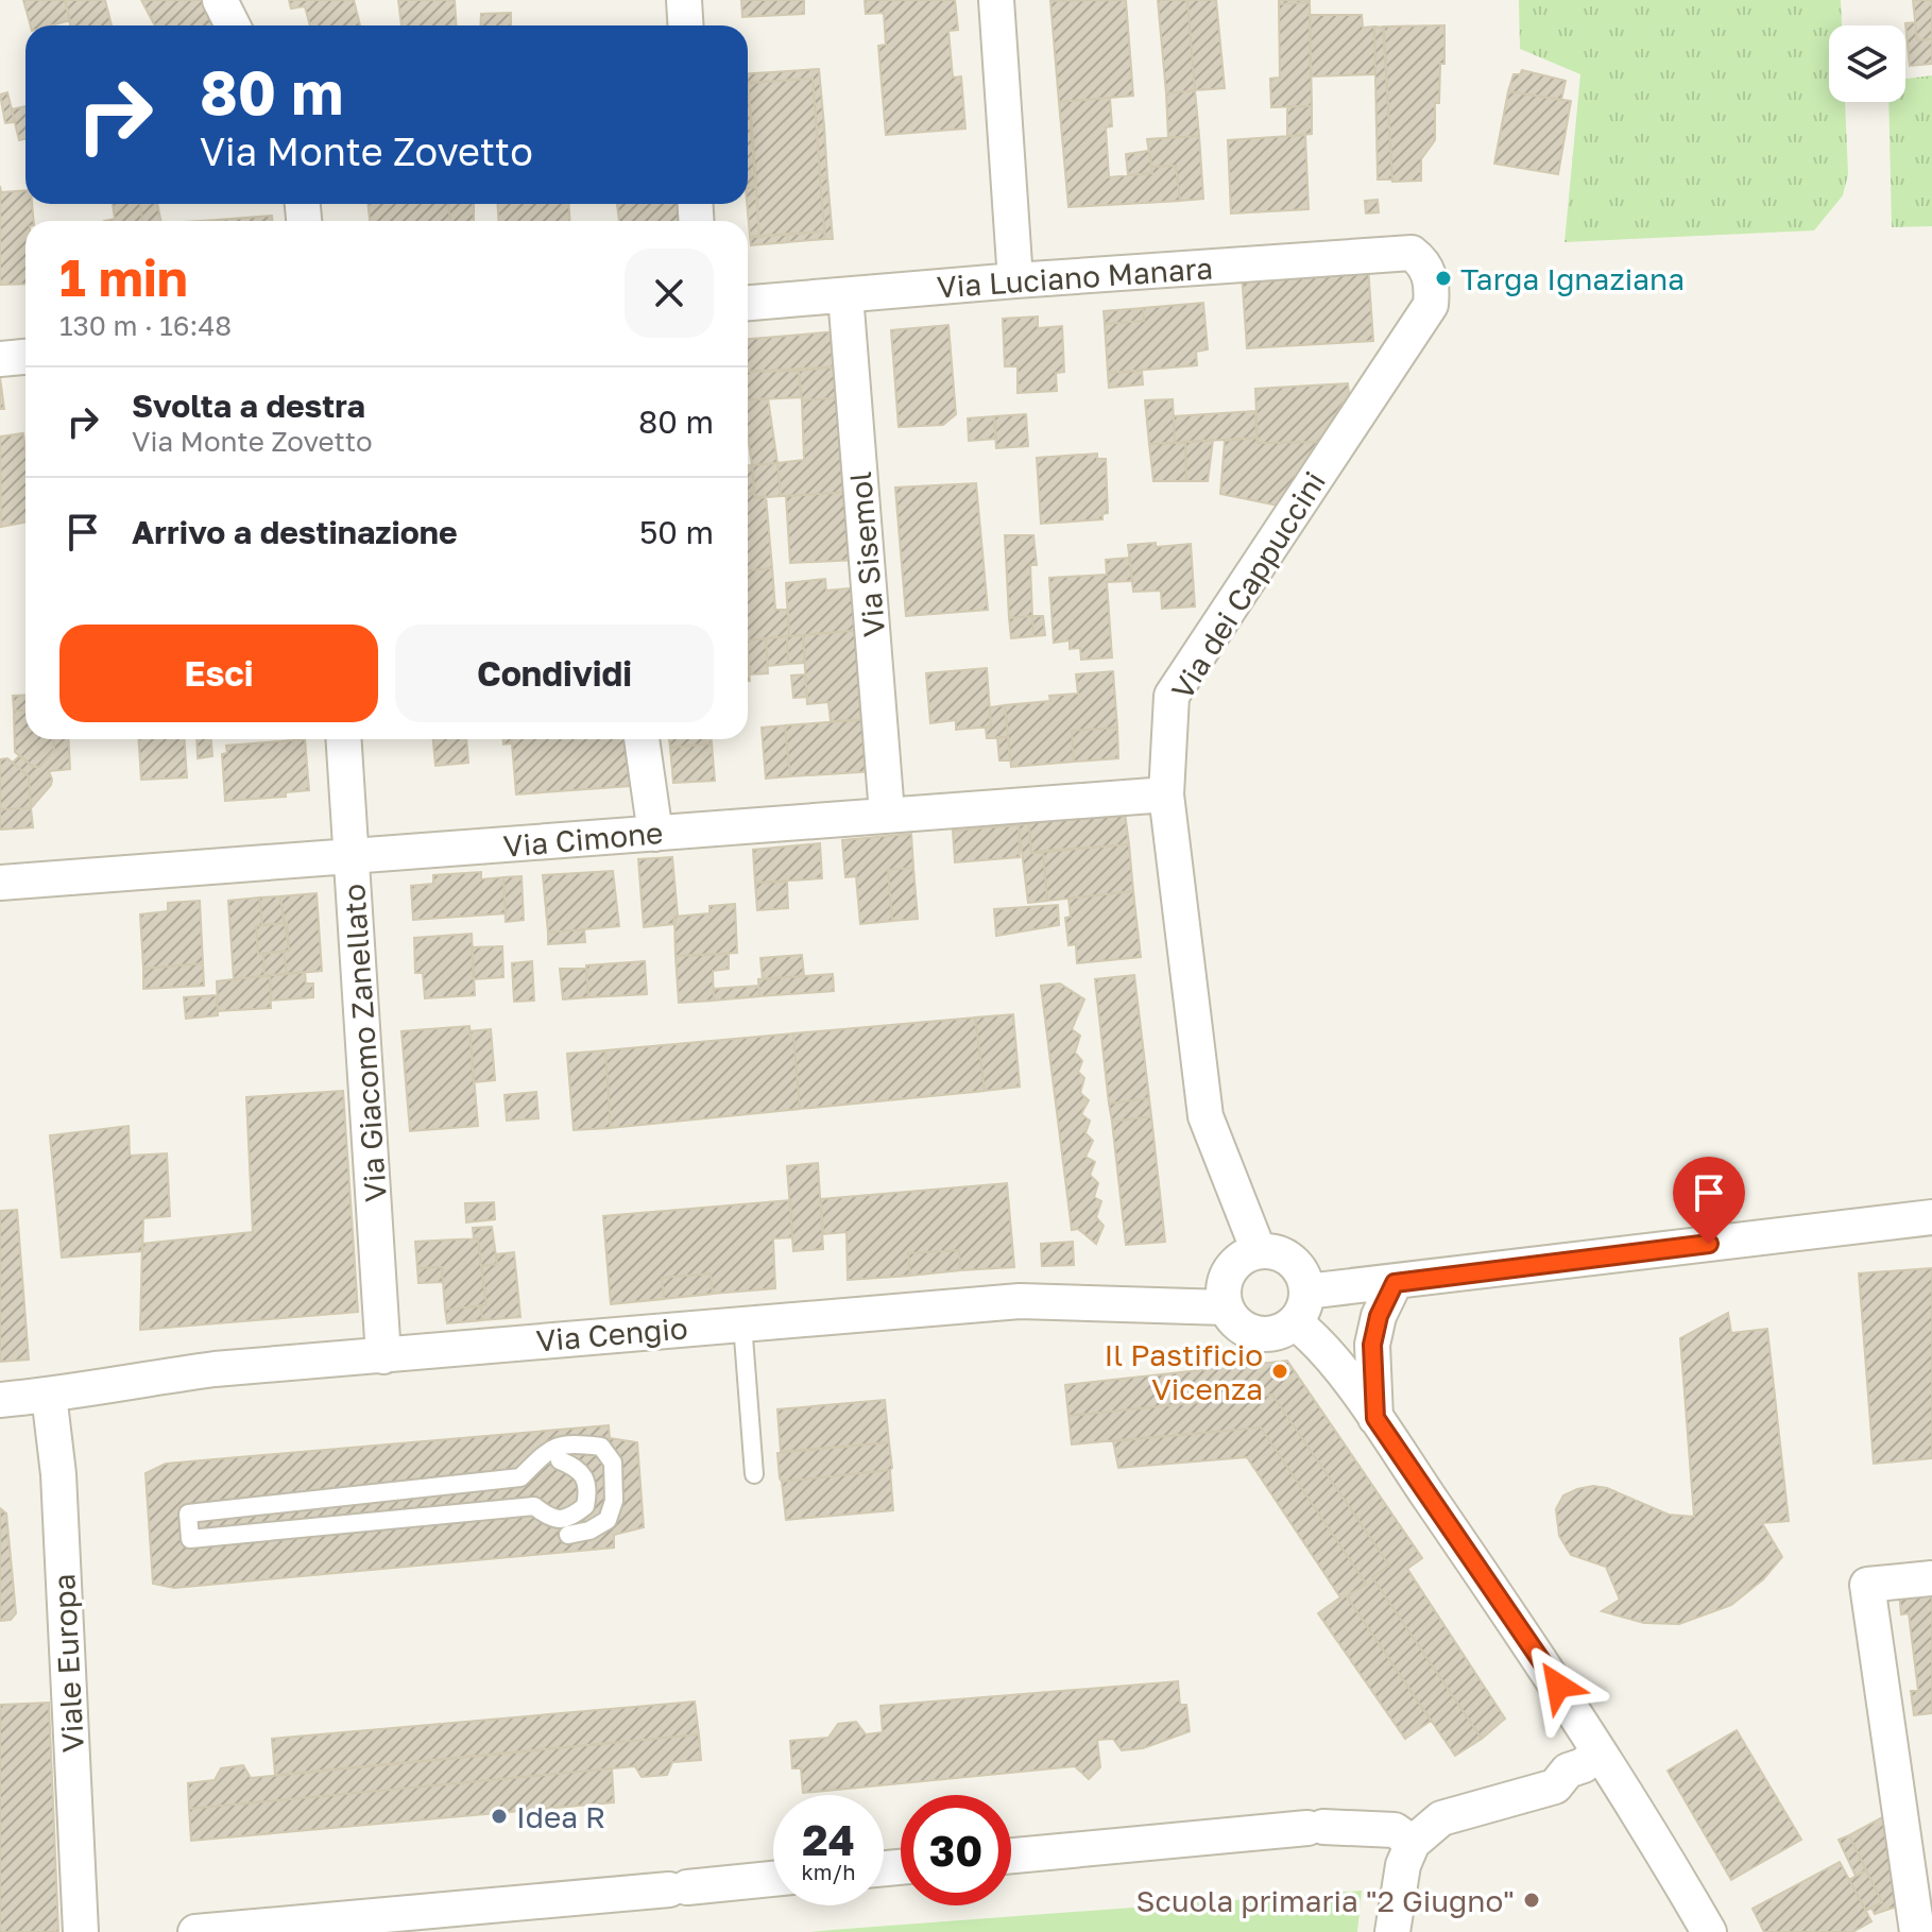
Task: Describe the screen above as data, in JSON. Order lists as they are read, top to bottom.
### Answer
{
  "streets": {
    "street": [
      "Via Luciano Manara",
      "Via Sisemol",
      "Via dei Cappuccini",
      "Via Cimone",
      "Via Giacomo Zanellato",
      "Via Cengio",
      "Viale Europa"
    ]
  },
  "crossings": [
    ["Via Luciano Manara", "Via Sisemol"],
    ["Via Luciano Manara", "Via dei Cappuccini"],
    ["Via Sisemol", "Via Cimone"],
    ["Via dei Cappuccini", "Via Cimone"],
    ["Via dei Cappuccini", "Via Cengio"],
    ["Via Cimone", "Via Giacomo Zanellato"],
    ["Via Giacomo Zanellato", "Via Cengio"],
    ["Via Cengio", "Viale Europa"]
  ],
  "places": [
    "Targa Ignaziana",
    "Il Pastificio Vicenza",
    "Idea R",
    "Scuola primaria \"2 Giugno\""
  ],
  "page": {
    "turn": ["80 m", "Via Monte Zovetto"],
    "heading": ["1 min", "130 m · 16:48"],
    "list": [
      {
        "name": "Svolta a destra",
        "note": "Via Monte Zovetto",
        "value": "80 m"
      },
      {
        "name": "Arrivo a destinazione",
        "value": "50 m"
      }
    ],
    "buttons": ["Esci", "Condividi"],
    "speed": "24 km/h",
    "limit": "30"
  }
}
